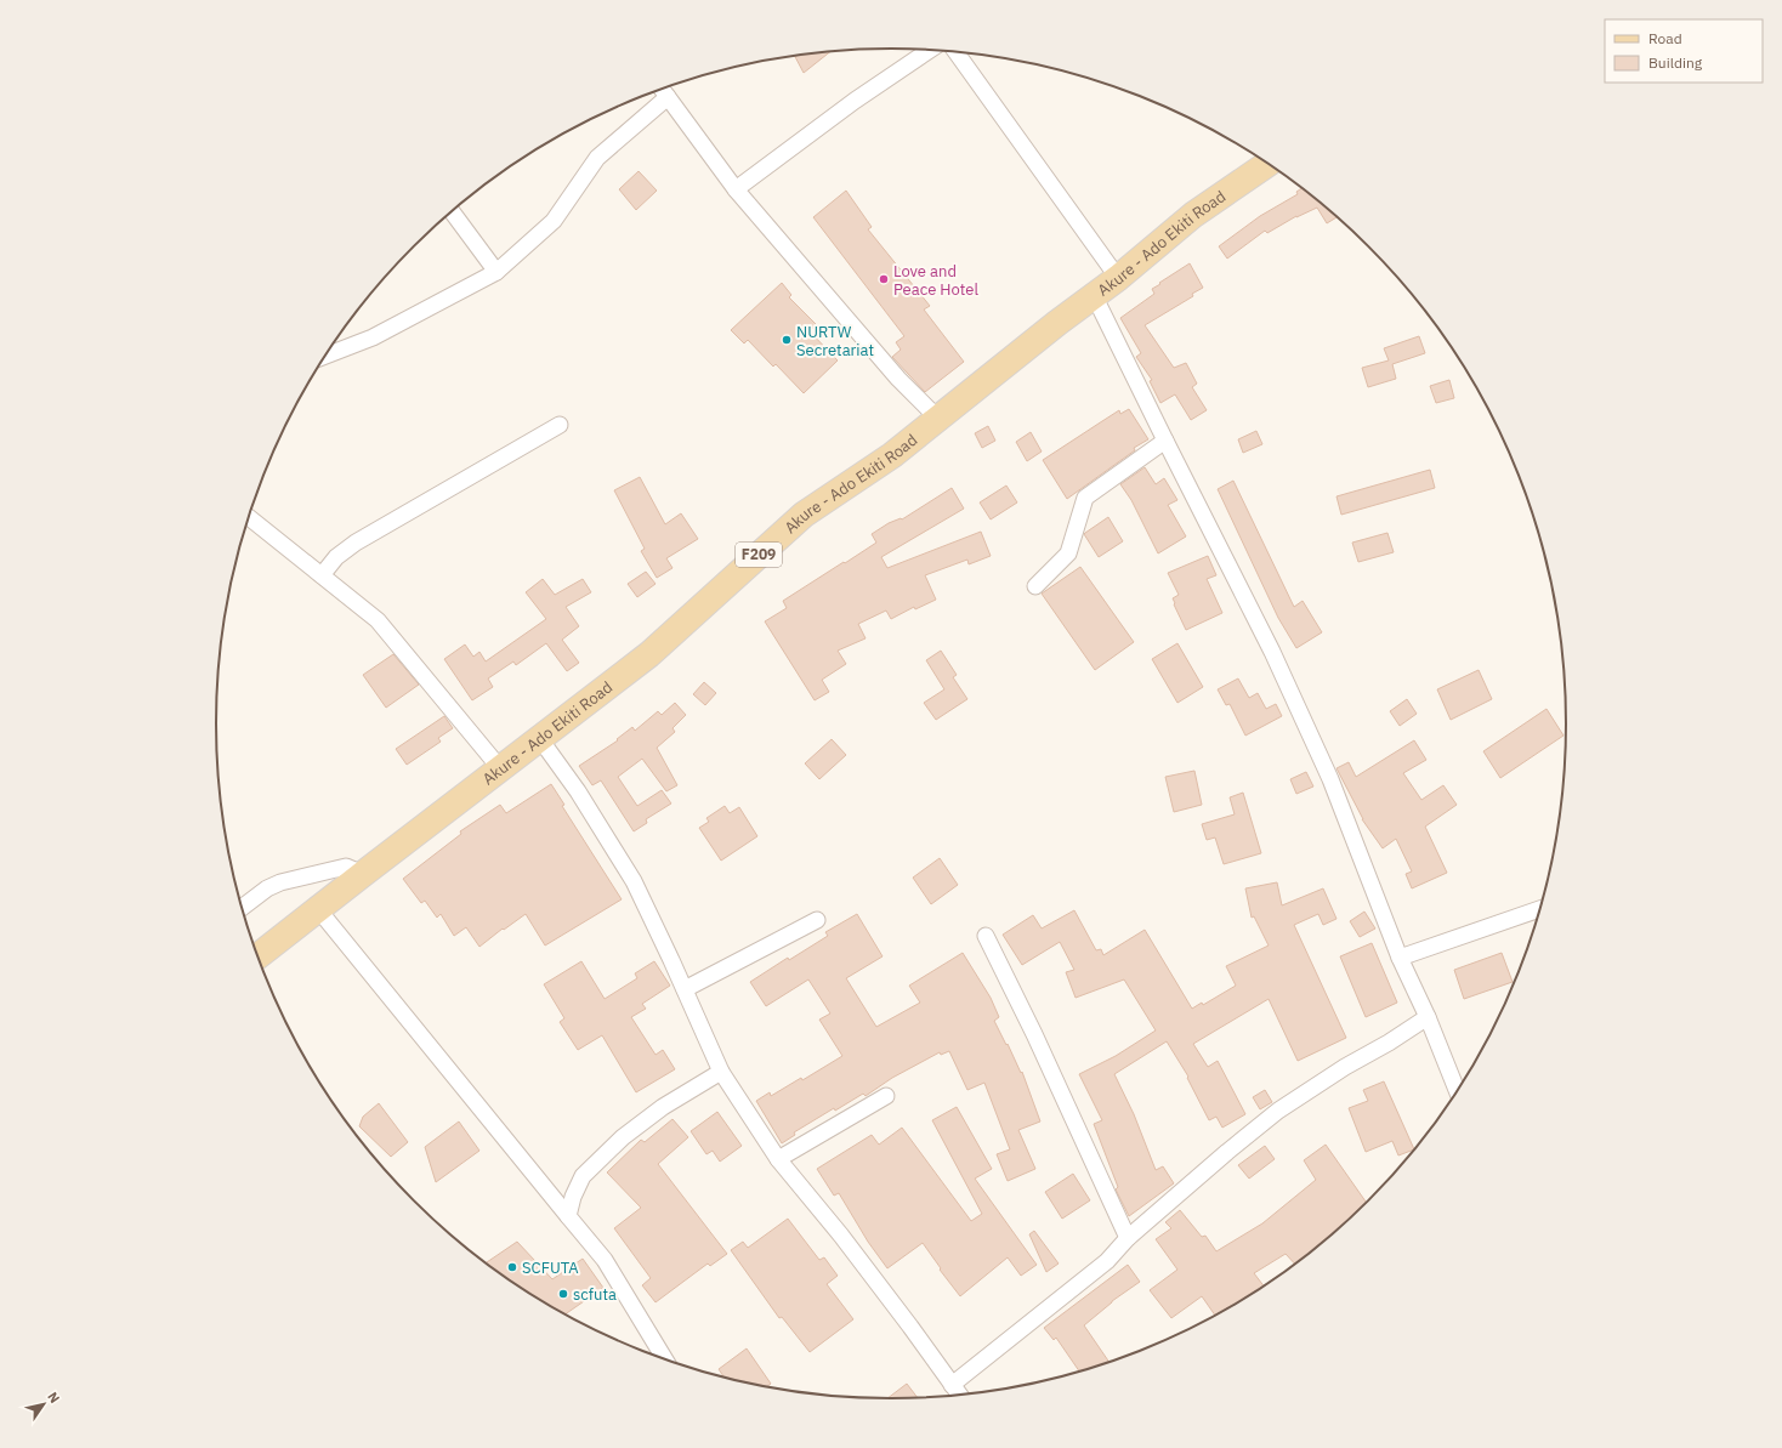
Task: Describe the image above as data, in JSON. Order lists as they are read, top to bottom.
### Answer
{
  "streets": {
    "main road": ["Akure - Ado Ekiti Road", "F209"]
  },
  "places": [
    "Love and Peace Hotel",
    "NURTW Secretariat",
    "SCFUTA",
    "scfuta"
  ],
  "legend": ["Road", "Building"],
  "north": "top right"
}
